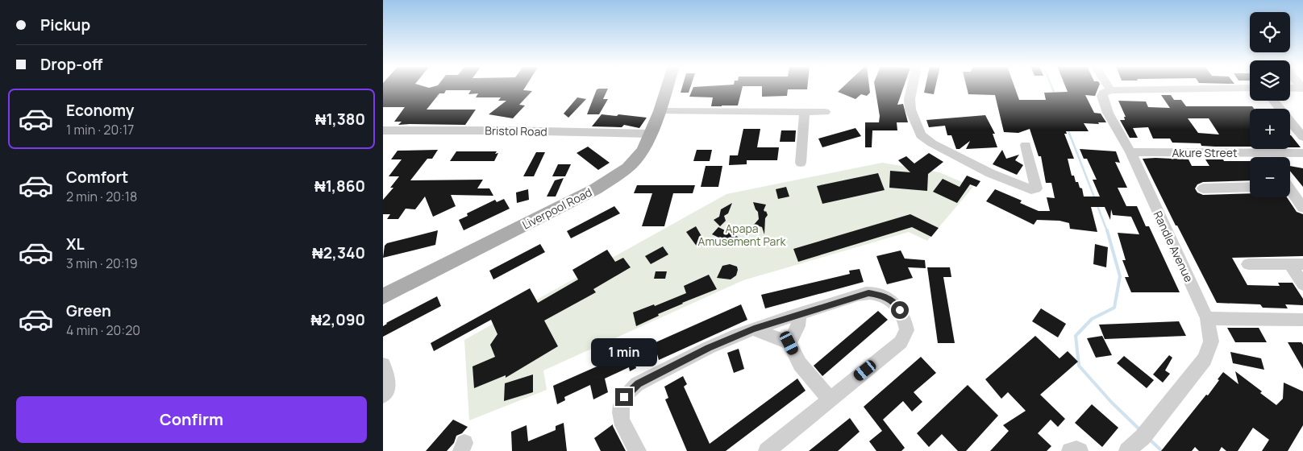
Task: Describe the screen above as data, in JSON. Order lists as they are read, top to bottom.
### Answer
{
  "streets": {
    "main road": ["Liverpool Road"],
    "street": ["Bristol Road", "Akure Street", "Randle Avenue"]
  },
  "crossings": [
    ["Bristol Road", "Liverpool Road"],
    ["Akure Street", "Randle Avenue"]
  ],
  "parks": ["Apapa Amusement Park"],
  "page": {
    "banner": ["Pickup", "Drop-off"],
    "map_buttons": ["+", "−"],
    "list": [
      {
        "name": "Economy",
        "note": "1 min · 20:17",
        "value": "₦1,380"
      },
      {
        "name": "Comfort",
        "note": "2 min · 20:18",
        "value": "₦1,860"
      },
      {
        "name": "XL",
        "note": "3 min · 20:19",
        "value": "₦2,340"
      },
      {
        "name": "Green",
        "note": "4 min · 20:20",
        "value": "₦2,090"
      }
    ],
    "bubble": "1 min",
    "buttons": "Confirm"
  }
}
